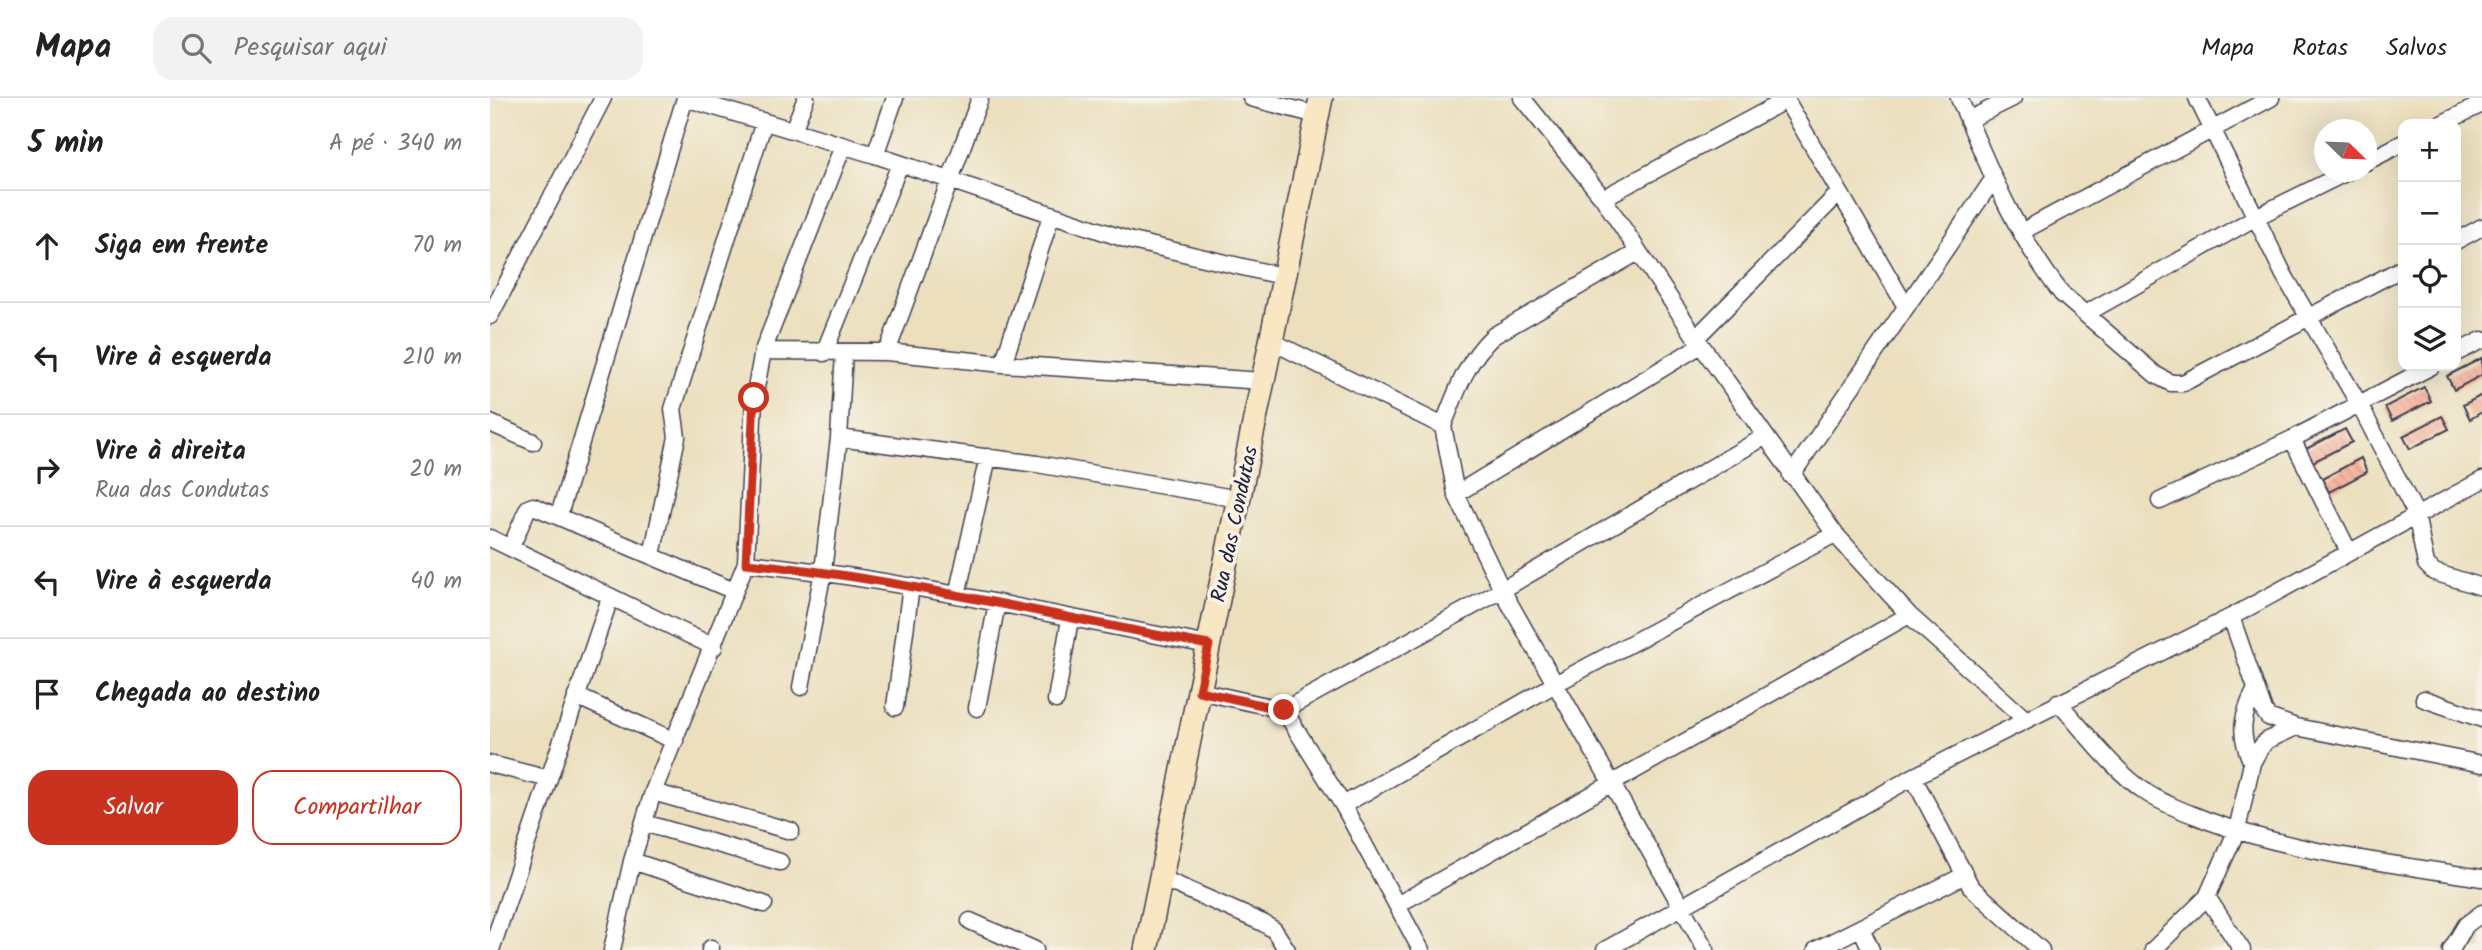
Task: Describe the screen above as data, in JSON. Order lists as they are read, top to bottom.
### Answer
{
  "streets": {
    "street": ["Rua das Condutas"]
  },
  "north": "bottom right",
  "page": {
    "header": "Mapa",
    "search": "Pesquisar aqui",
    "nav": ["Mapa", "Rotas", "Salvos"],
    "heading": ["5 min", "A pé · 340 m"],
    "map_buttons": ["+", "−"],
    "list": [
      ["Siga em frente", "70 m"],
      ["Vire à esquerda", "210 m"],
      ["Vire à direita", "Rua das Condutas", "20 m"],
      ["Vire à esquerda", "40 m"],
      "Chegada ao destino"
    ],
    "buttons": ["Salvar", "Compartilhar"]
  }
}
